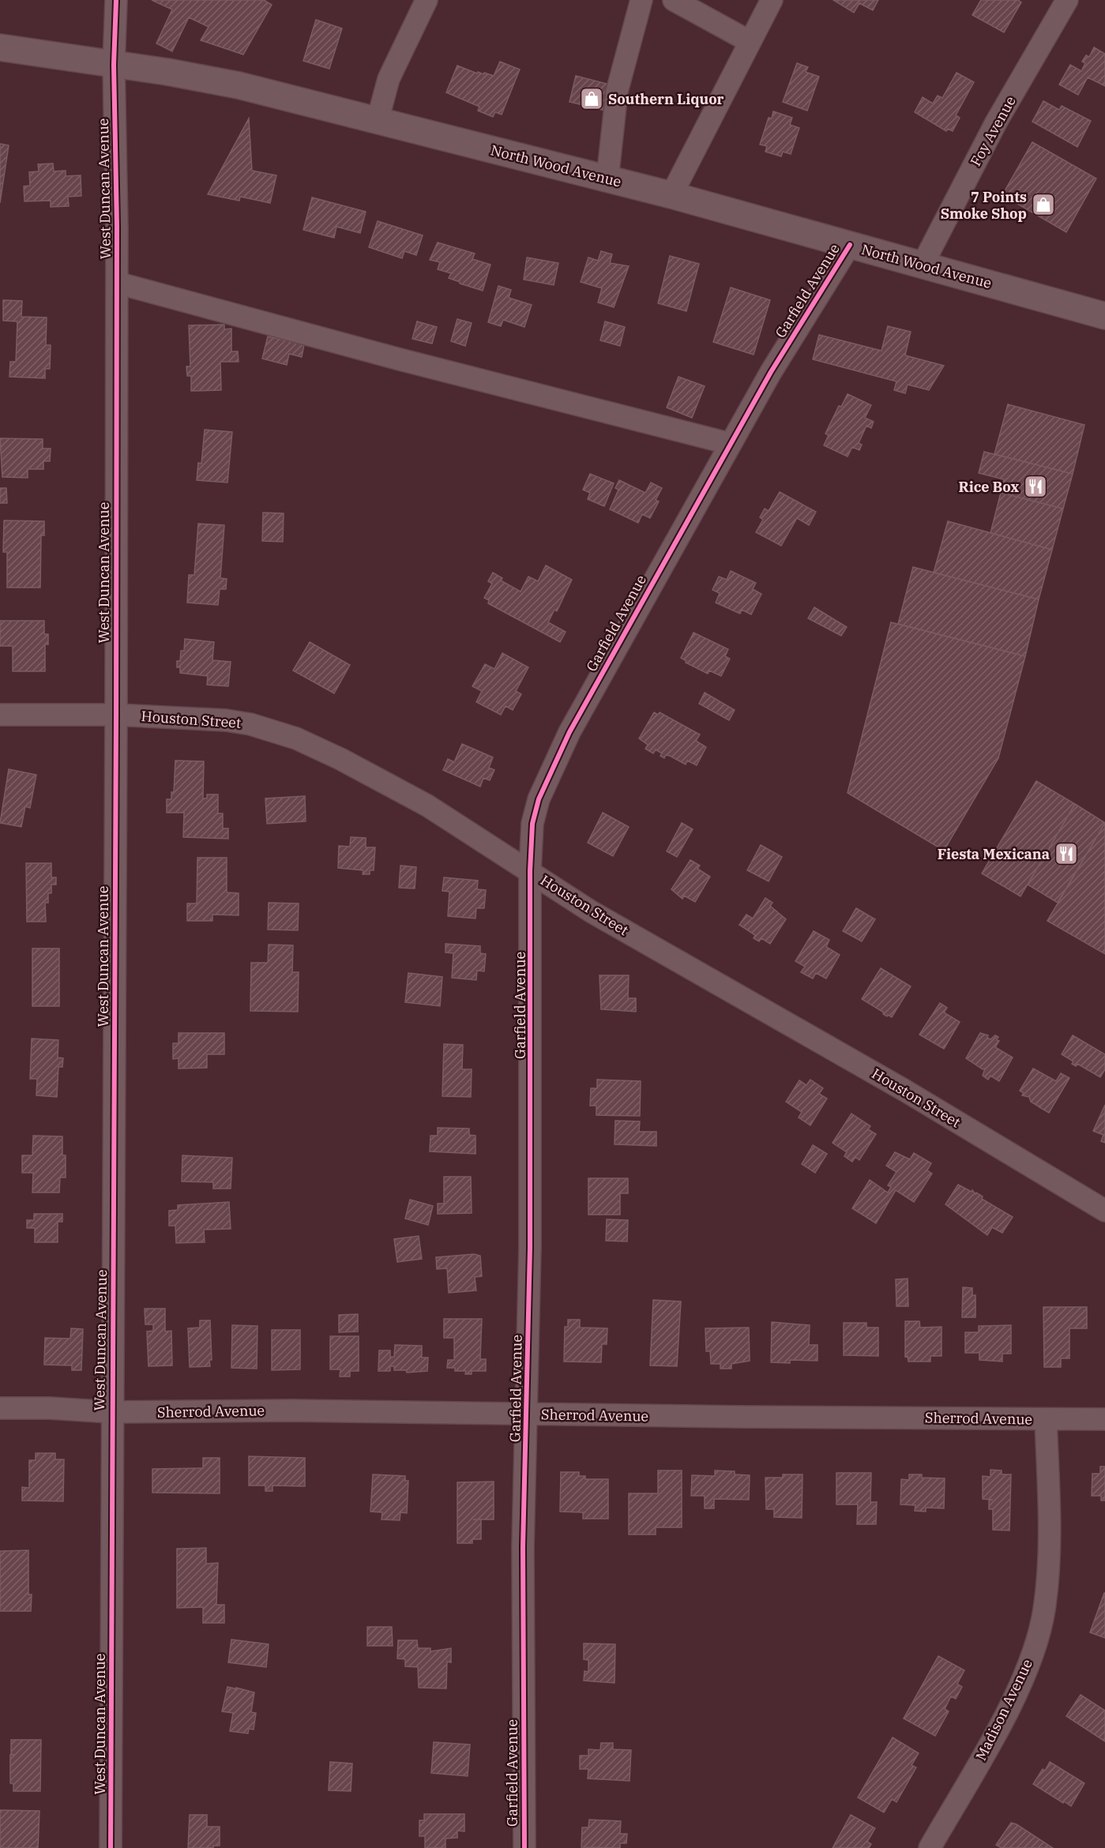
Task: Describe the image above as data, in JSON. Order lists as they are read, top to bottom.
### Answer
{
  "streets": {
    "main road": ["North Wood Avenue"],
    "street": [
      "Foy Avenue",
      "West Duncan Avenue",
      "Garfield Avenue",
      "Houston Street",
      "Sherrod Avenue",
      "Madison Avenue"
    ]
  },
  "crossings": [
    ["Foy Avenue", "North Wood Avenue"],
    ["North Wood Avenue", "West Duncan Avenue"],
    ["North Wood Avenue", "Garfield Avenue"],
    ["West Duncan Avenue", "Houston Street"],
    ["West Duncan Avenue", "Sherrod Avenue"],
    ["Garfield Avenue", "Houston Street"],
    ["Garfield Avenue", "Sherrod Avenue"],
    ["Sherrod Avenue", "Madison Avenue"]
  ],
  "places": {
    "shop": ["Southern Liquor", "7 Points Smoke Shop"],
    "restaurant": ["Rice Box", "Fiesta Mexicana"]
  }
}
